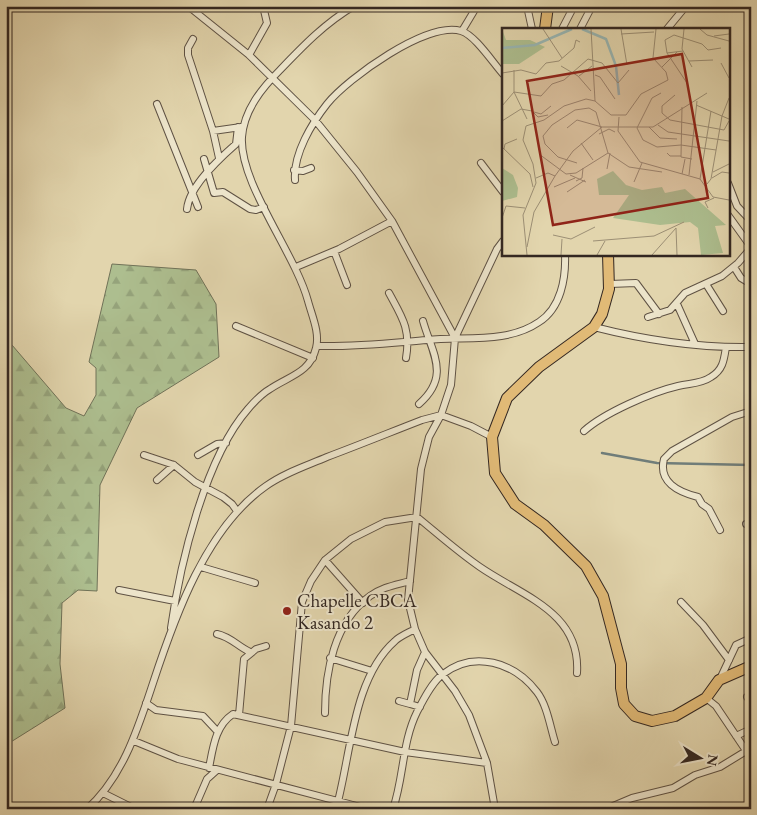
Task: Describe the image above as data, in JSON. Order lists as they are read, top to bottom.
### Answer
{
  "places": ["Chapelle CBCA Kasando 2"],
  "north": "right"
}
